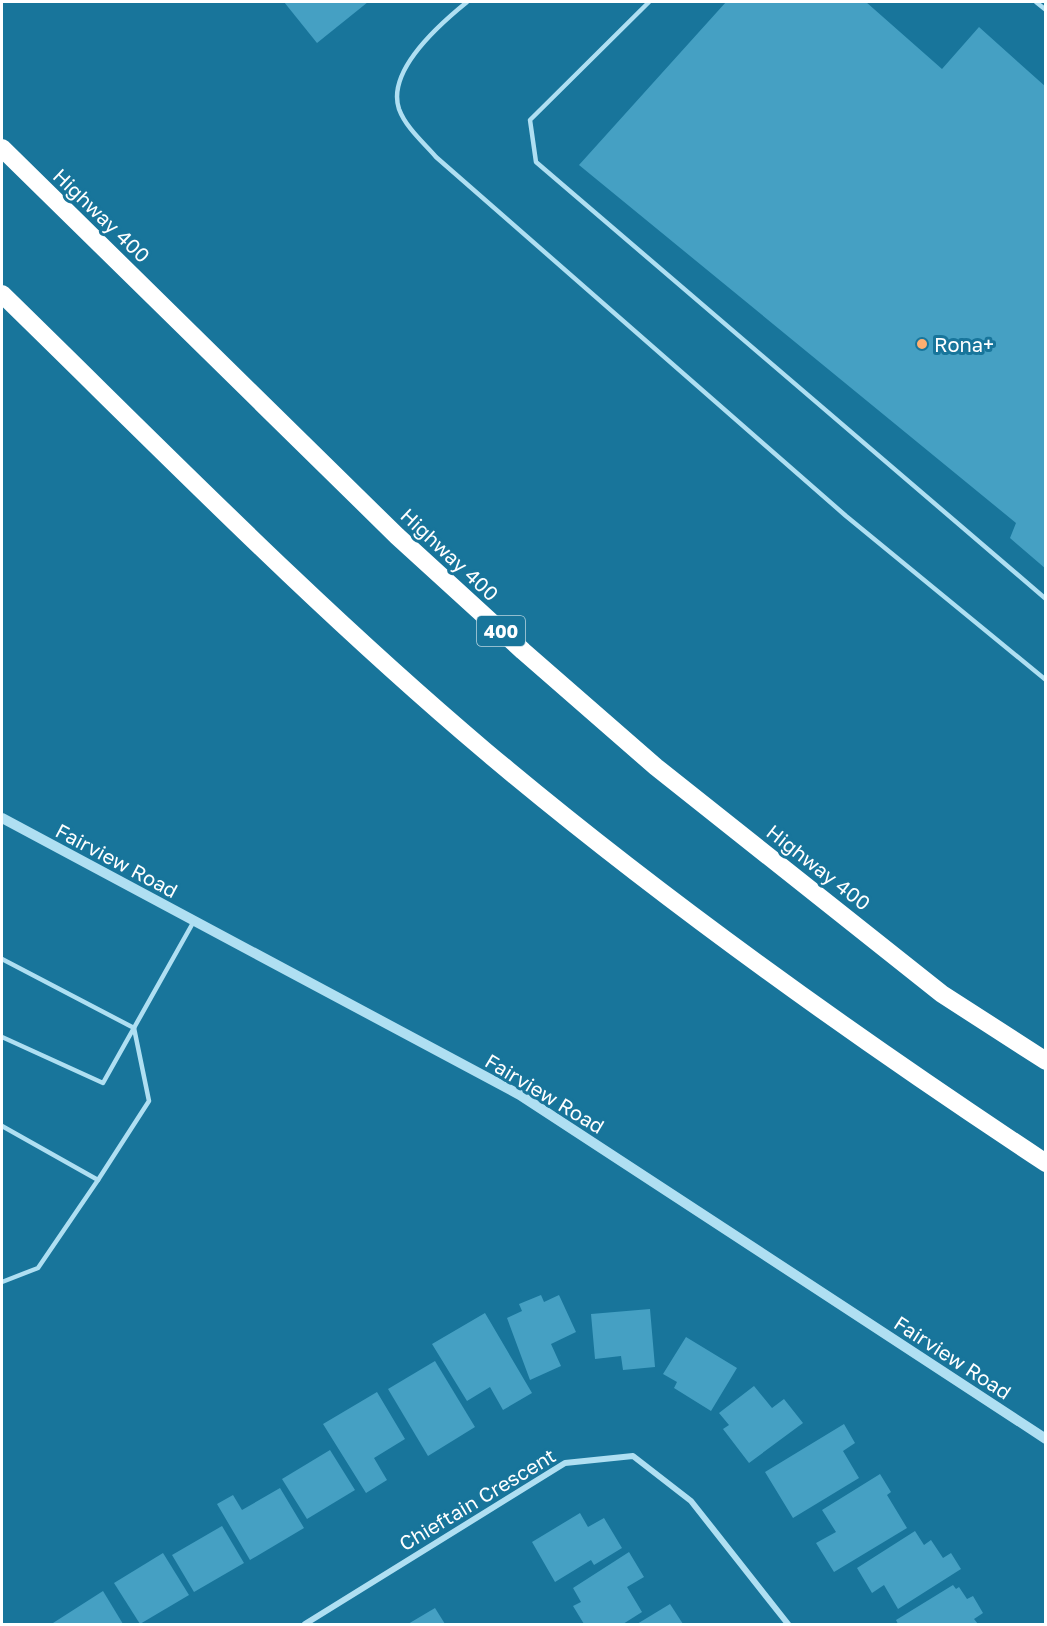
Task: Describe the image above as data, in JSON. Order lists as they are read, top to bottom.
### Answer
{
  "streets": {
    "highway": ["Highway 400", "400"],
    "street": ["Fairview Road", "Chieftain Crescent"]
  },
  "places": ["Rona+"]
}
